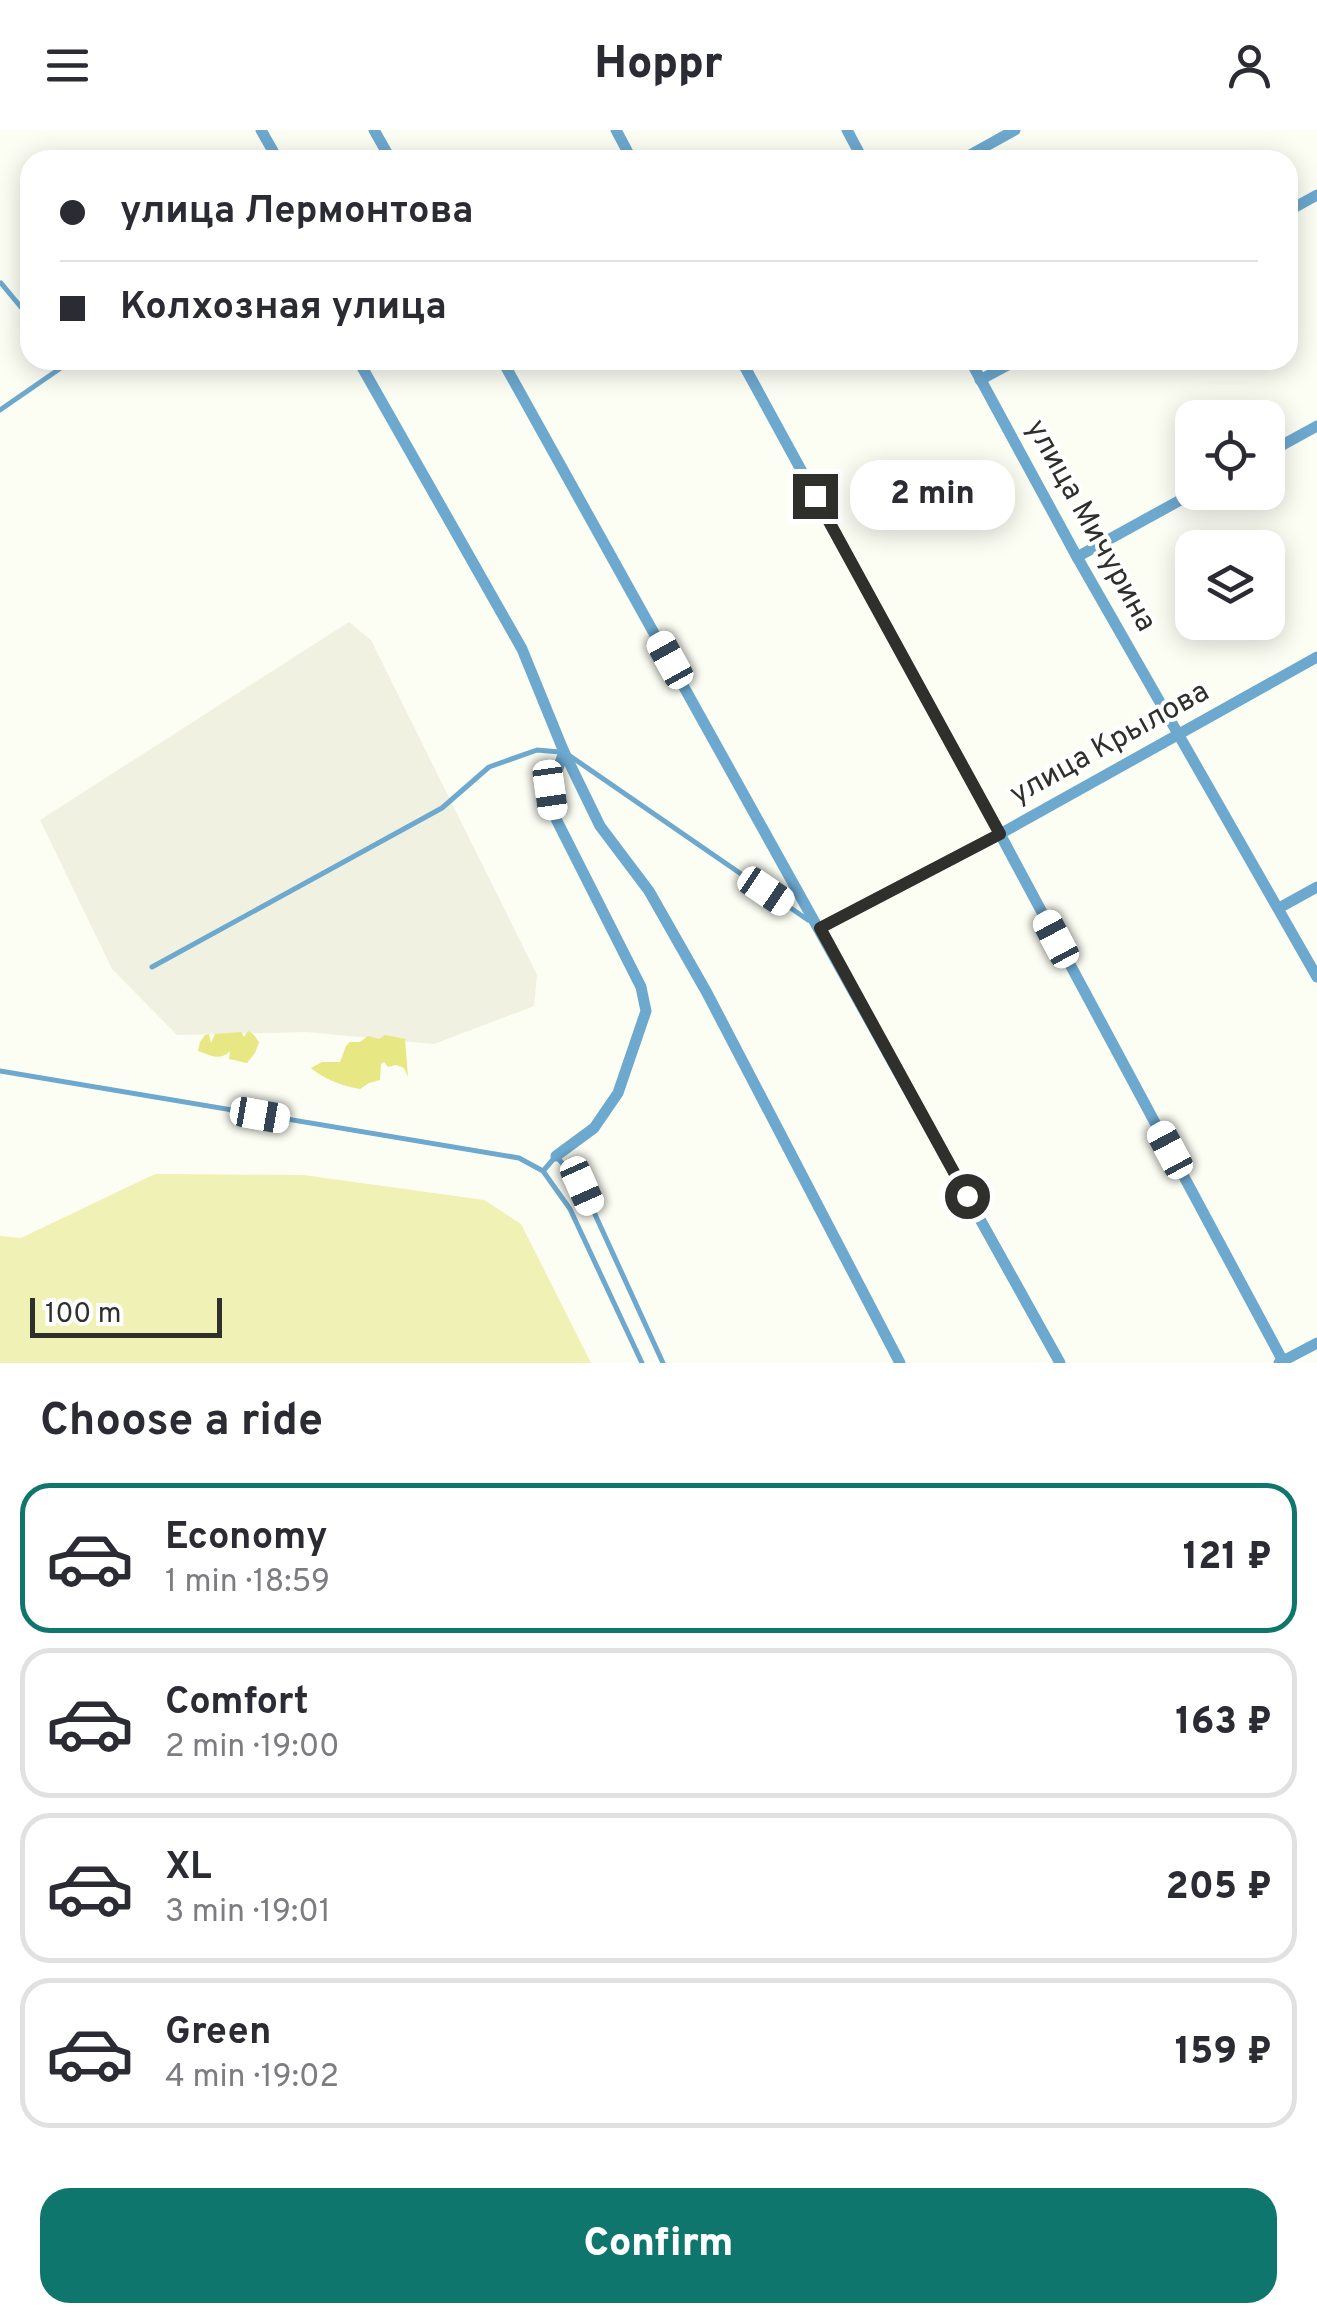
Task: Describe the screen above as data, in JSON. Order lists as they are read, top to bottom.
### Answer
{
  "streets": {
    "street": ["улица Мичурина", "улица Крылова"]
  },
  "crossings": [
    ["улица Мичурина", "улица Крылова"]
  ],
  "scale_bar": "100 m",
  "page": {
    "header": "Hoppr",
    "banner": ["улица Лермонтова", "Колхозная улица"],
    "bubble": "2 min",
    "scale": "100 m",
    "heading": "Choose a ride",
    "list": [
      {
        "name": "Economy",
        "note": "1 min · 18:59",
        "value": "121 ₽"
      },
      {
        "name": "Comfort",
        "note": "2 min · 19:00",
        "value": "163 ₽"
      },
      {
        "name": "XL",
        "note": "3 min · 19:01",
        "value": "205 ₽"
      },
      {
        "name": "Green",
        "note": "4 min · 19:02",
        "value": "159 ₽"
      }
    ],
    "buttons": "Confirm"
  }
}
